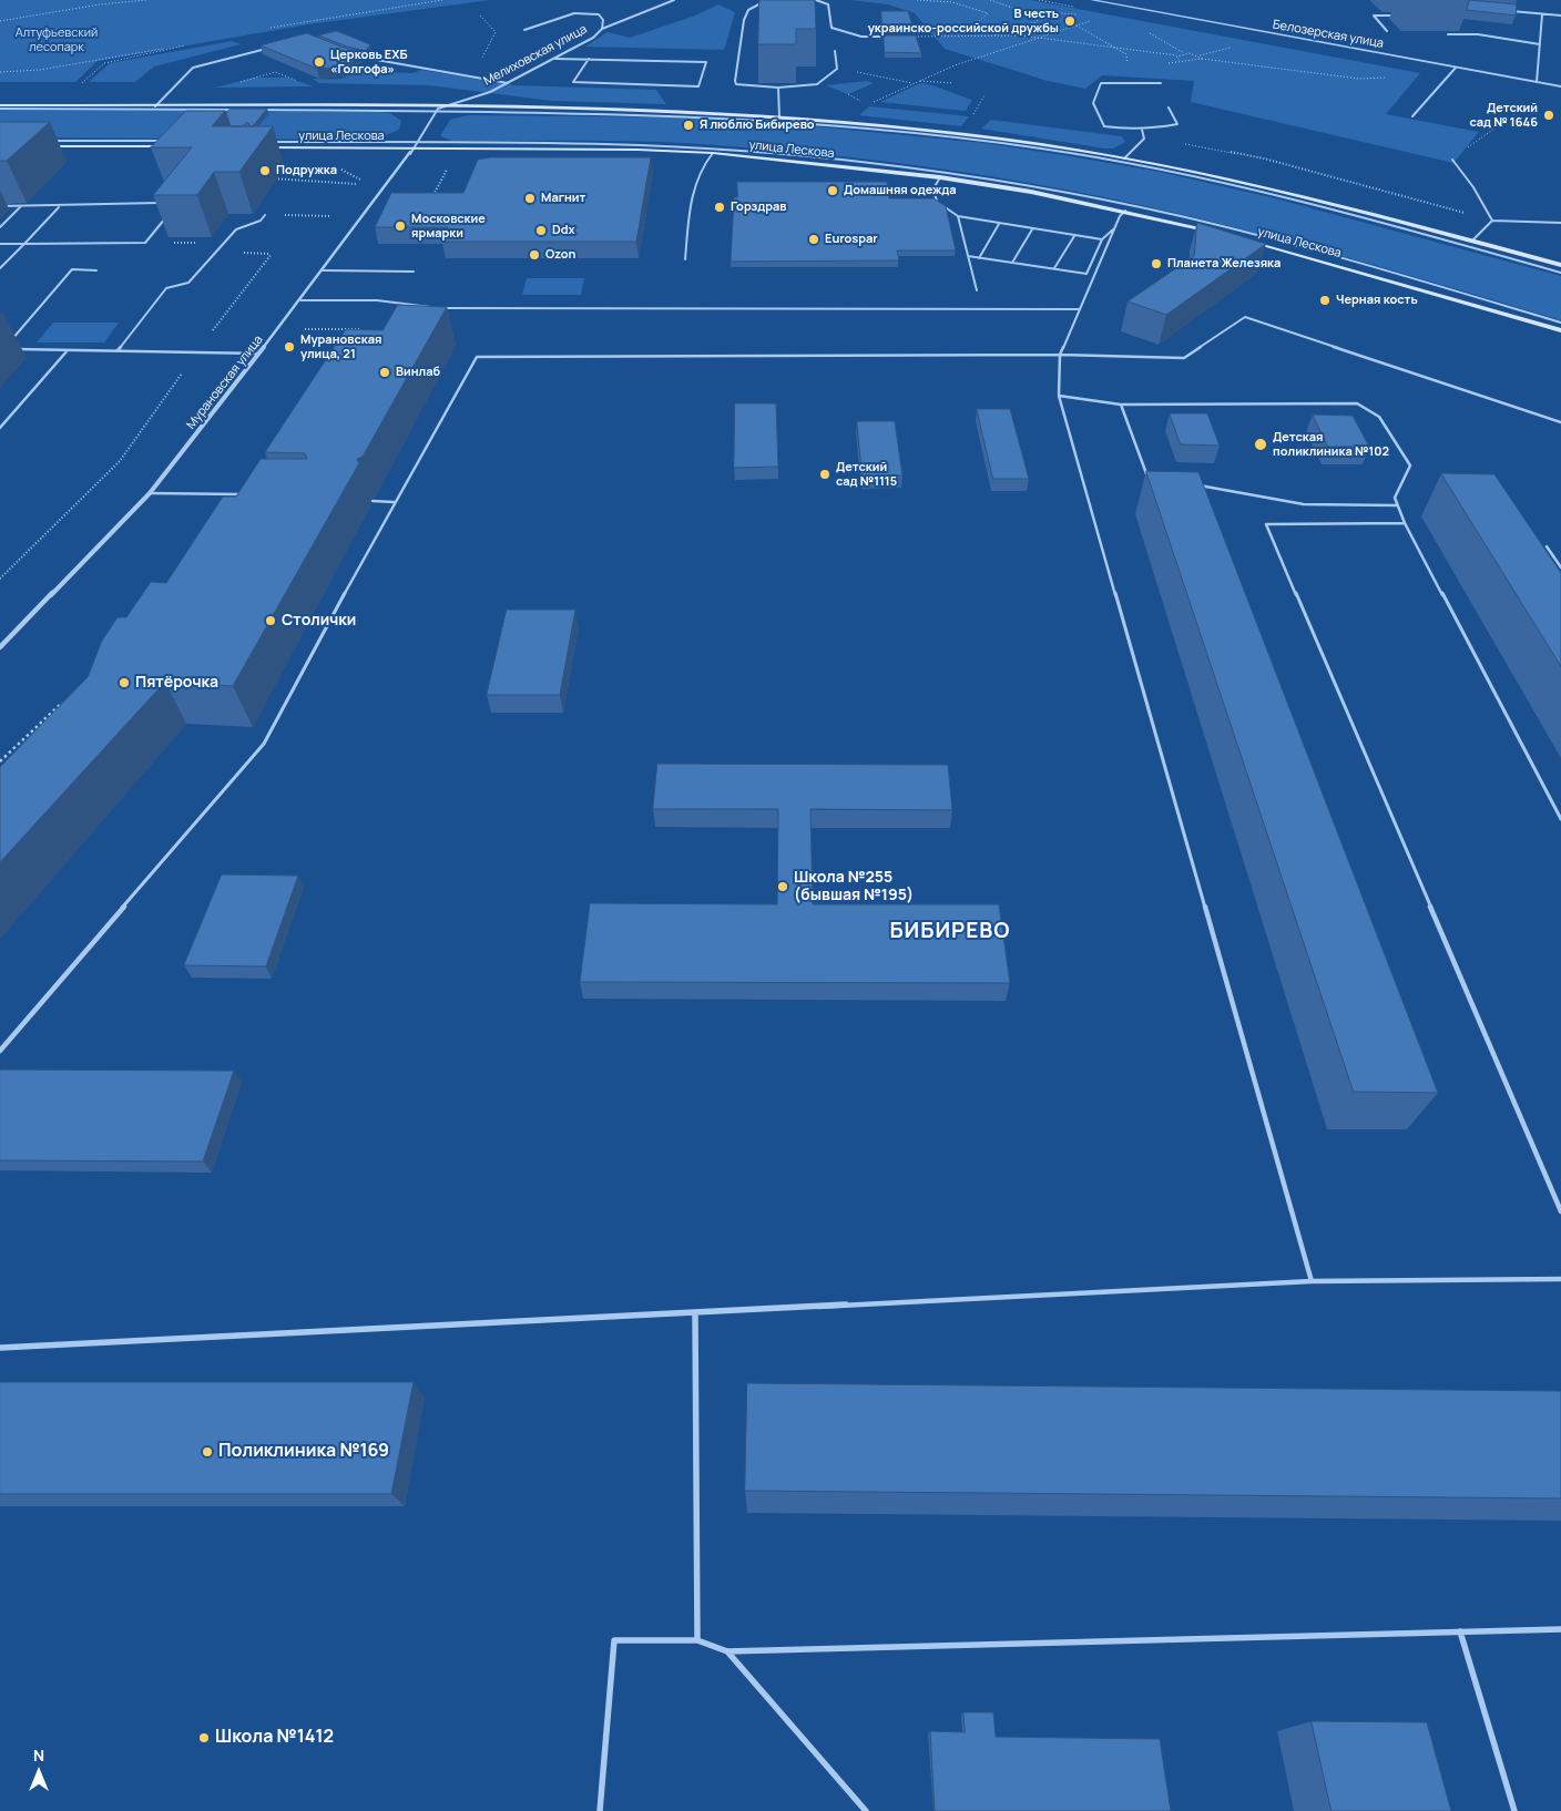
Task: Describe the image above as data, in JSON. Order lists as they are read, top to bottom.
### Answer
{
  "streets": {
    "main road": ["улица Лескова"],
    "street": ["Белозерская улица", "Мелиховская улица", "Мурановская улица"]
  },
  "crossings": [
    ["Мелиховская улица", "улица Лескова"],
    ["Мелиховская улица", "Мурановская улица"],
    ["улица Лескова", "Мурановская улица"]
  ],
  "districts": ["БИБИРЕВО"],
  "parks": ["Алтуфьевский лесопарк"],
  "places": [
    "В честь украинско-российской дружбы",
    "Церковь ЕХБ «Голгофа»",
    "Детский сад № 1646",
    "Я люблю Бибирево",
    "Подружка",
    "Домашняя одежда",
    "Магнит",
    "Горздрав",
    "Московские ярмарки",
    "Ddx",
    "Eurospar",
    "Ozon",
    "Планета Железяка",
    "Черная кость",
    "Мурановская улица, 21",
    "Винлаб",
    "Детская поликлиника №102",
    "Детский сад №1115",
    "Столички",
    "Пятёрочка",
    "Школа №255 (бывшая №195)",
    "Поликлиника №169",
    "Школа №1412"
  ],
  "north": "top"
}
